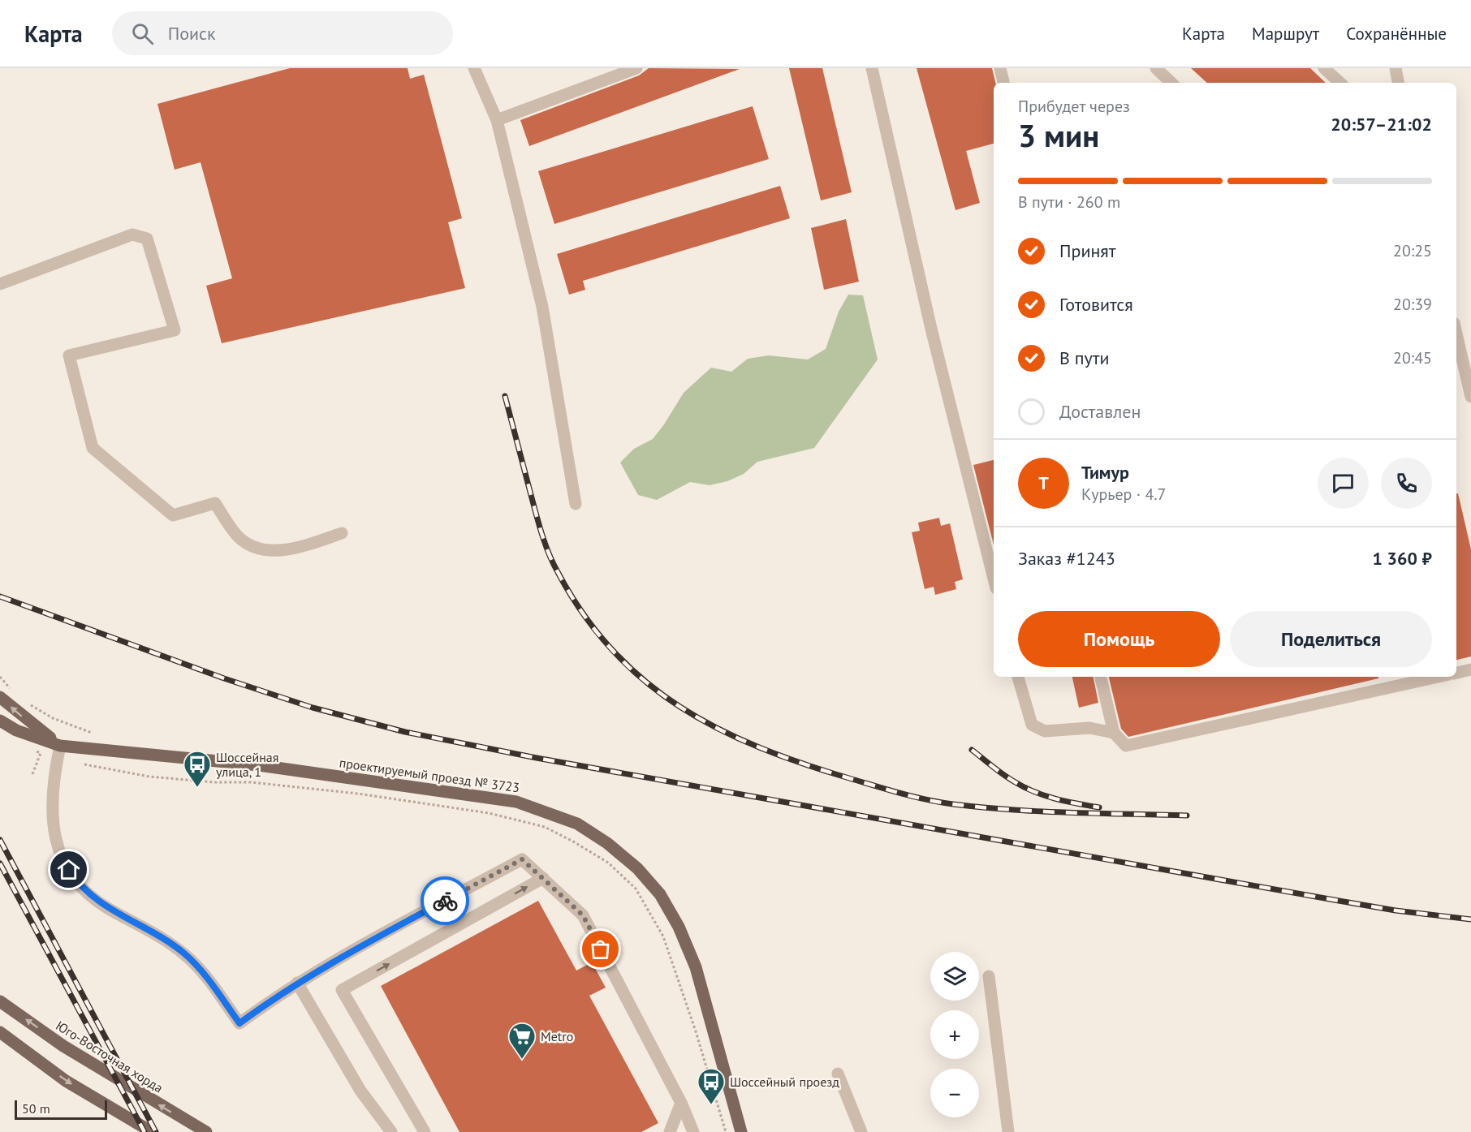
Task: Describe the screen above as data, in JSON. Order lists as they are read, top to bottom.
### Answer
{
  "streets": {
    "main road": ["проектируемый проезд № 3723", "Юго-Восточная хорда"]
  },
  "places": {
    "bus stop": ["Шоссейная улица, 1", "Шоссейный проезд"],
    "supermarket": ["Metro"]
  },
  "scale_bar": "50 m",
  "page": {
    "header": "Карта",
    "search": "Поиск",
    "nav": ["Карта", "Маршрут", "Сохранённые"],
    "heading": ["3 мин", "Прибудет через", "20:57–21:02"],
    "panel": [
      "Тимур",
      "Курьер · 4.7",
      "Заказ #1243",
      "1 360 ₽"
    ],
    "bar": "В пути · 260 m",
    "list": [
      ["Принят", "20:25"],
      ["Готовится", "20:39"],
      ["В пути", "20:45"],
      "Доставлен"
    ],
    "round": "Т",
    "buttons": ["Помощь", "Поделиться"],
    "map_buttons": ["+", "−"],
    "scale": "50 m"
  }
}
